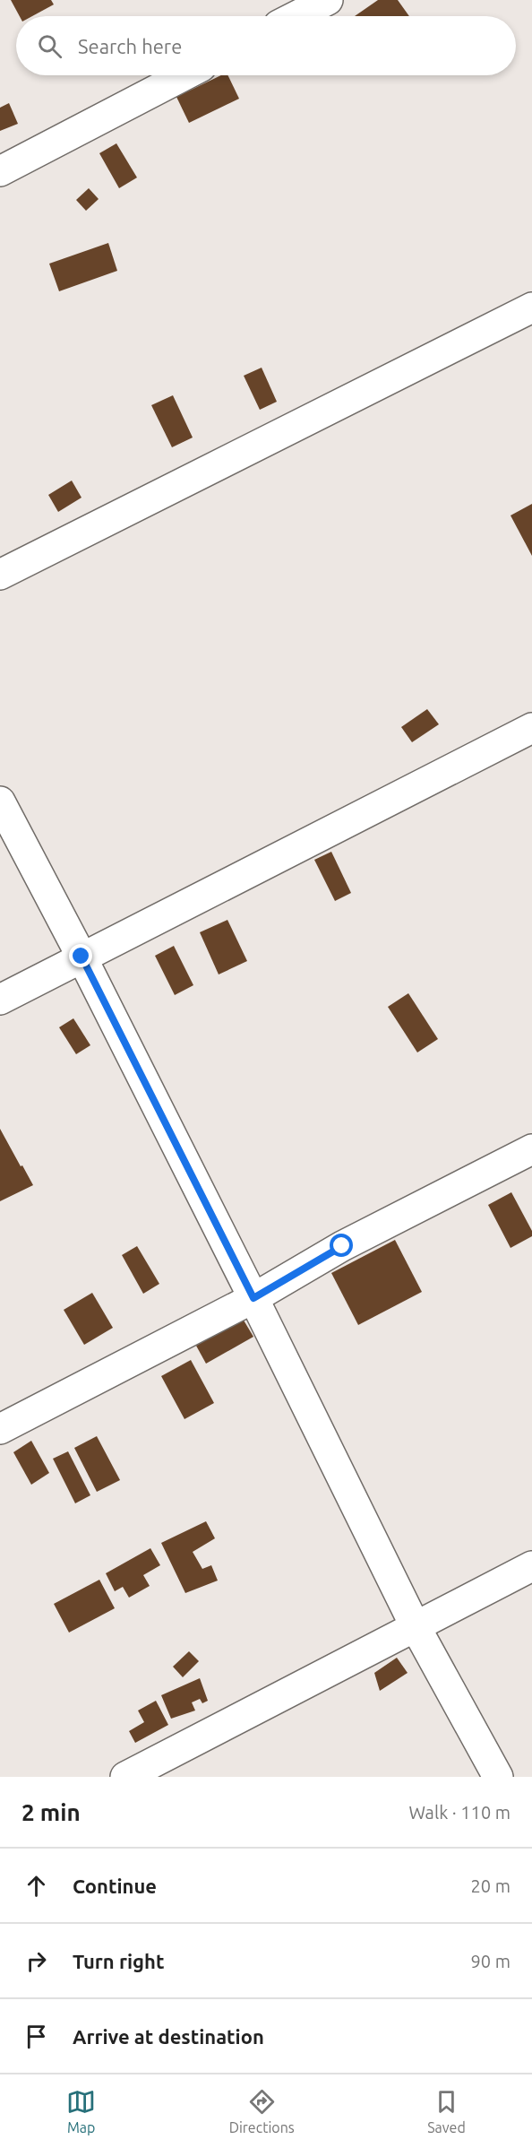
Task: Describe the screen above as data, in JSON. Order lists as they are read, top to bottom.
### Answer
{
  "page": {
    "search": "Search here",
    "heading": ["2 min", "Walk · 110 m"],
    "list": [
      ["Continue", "20 m"],
      ["Turn right", "90 m"],
      "Arrive at destination"
    ],
    "nav": ["Map", "Directions", "Saved"]
  }
}
